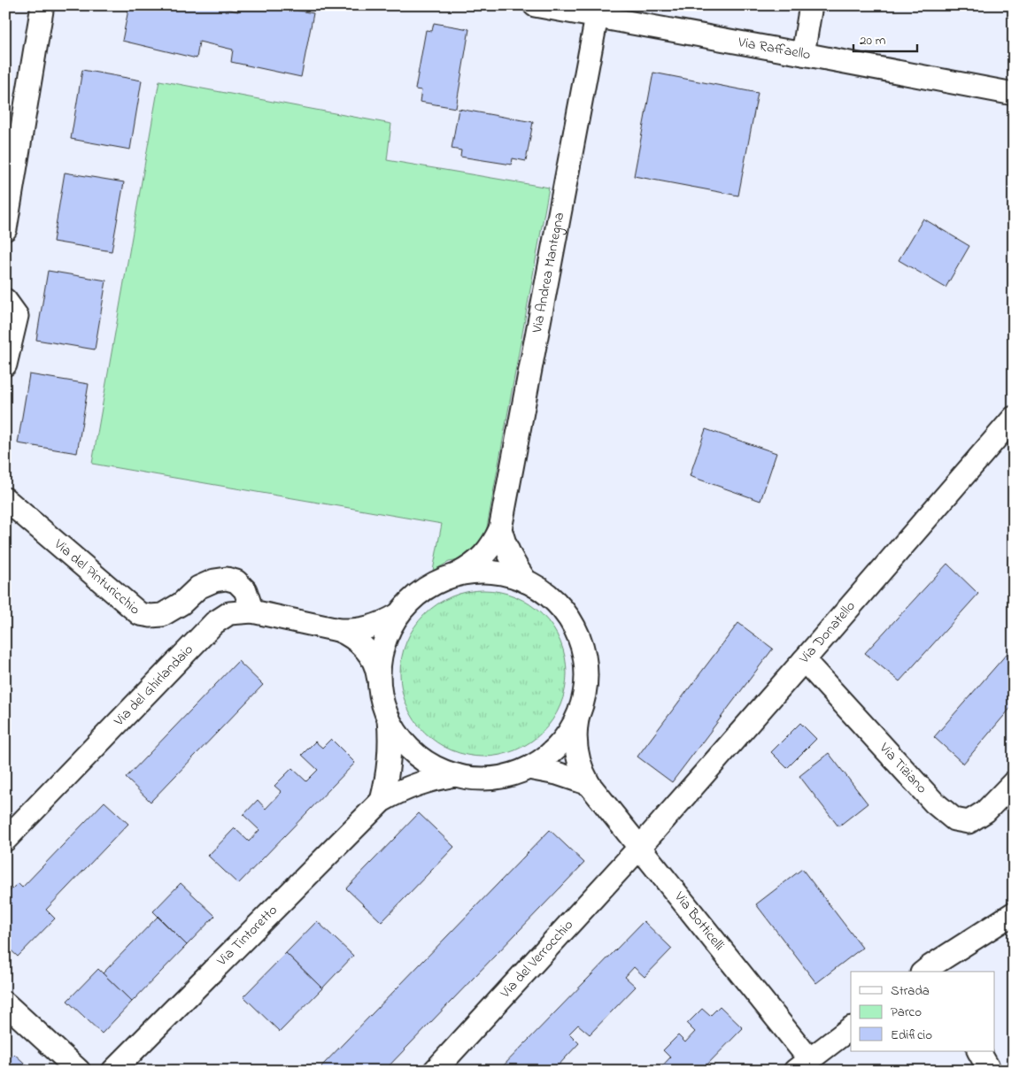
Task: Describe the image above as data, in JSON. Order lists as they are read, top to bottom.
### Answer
{
  "streets": {
    "street": [
      "Via Raffaello",
      "Via Andrea Mantegna",
      "Via del Pinturicchio",
      "Via Donatello",
      "Via del Ghirlandaio",
      "Via Tiziano",
      "Via Botticelli",
      "Via Tintoretto",
      "Via del Verrocchio"
    ]
  },
  "crossings": [
    ["Via Raffaello", "Via Andrea Mantegna"],
    ["Via del Pinturicchio", "Via del Ghirlandaio"],
    ["Via Donatello", "Via Tiziano"],
    ["Via Donatello", "Via Botticelli"],
    ["Via Donatello", "Via del Verrocchio"],
    ["Via Botticelli", "Via del Verrocchio"]
  ],
  "legend": ["Strada", "Parco", "Edificio"],
  "scale_bar": "20 m"
}
